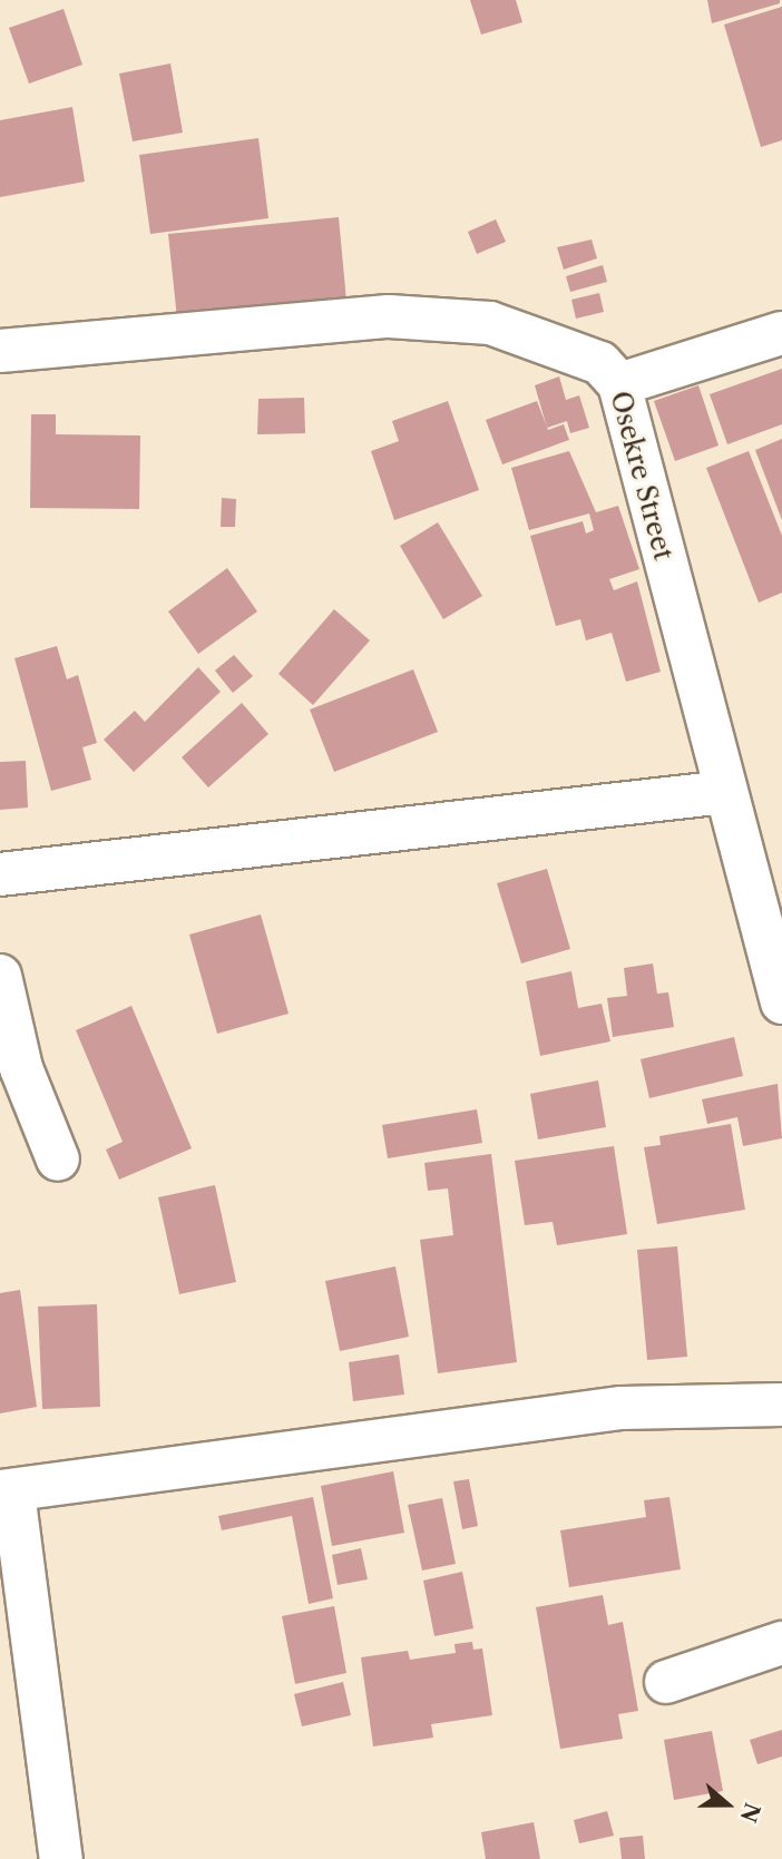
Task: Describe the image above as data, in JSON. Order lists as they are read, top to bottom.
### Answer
{
  "streets": {
    "street": ["Osekre Street"]
  },
  "north": "right"
}
